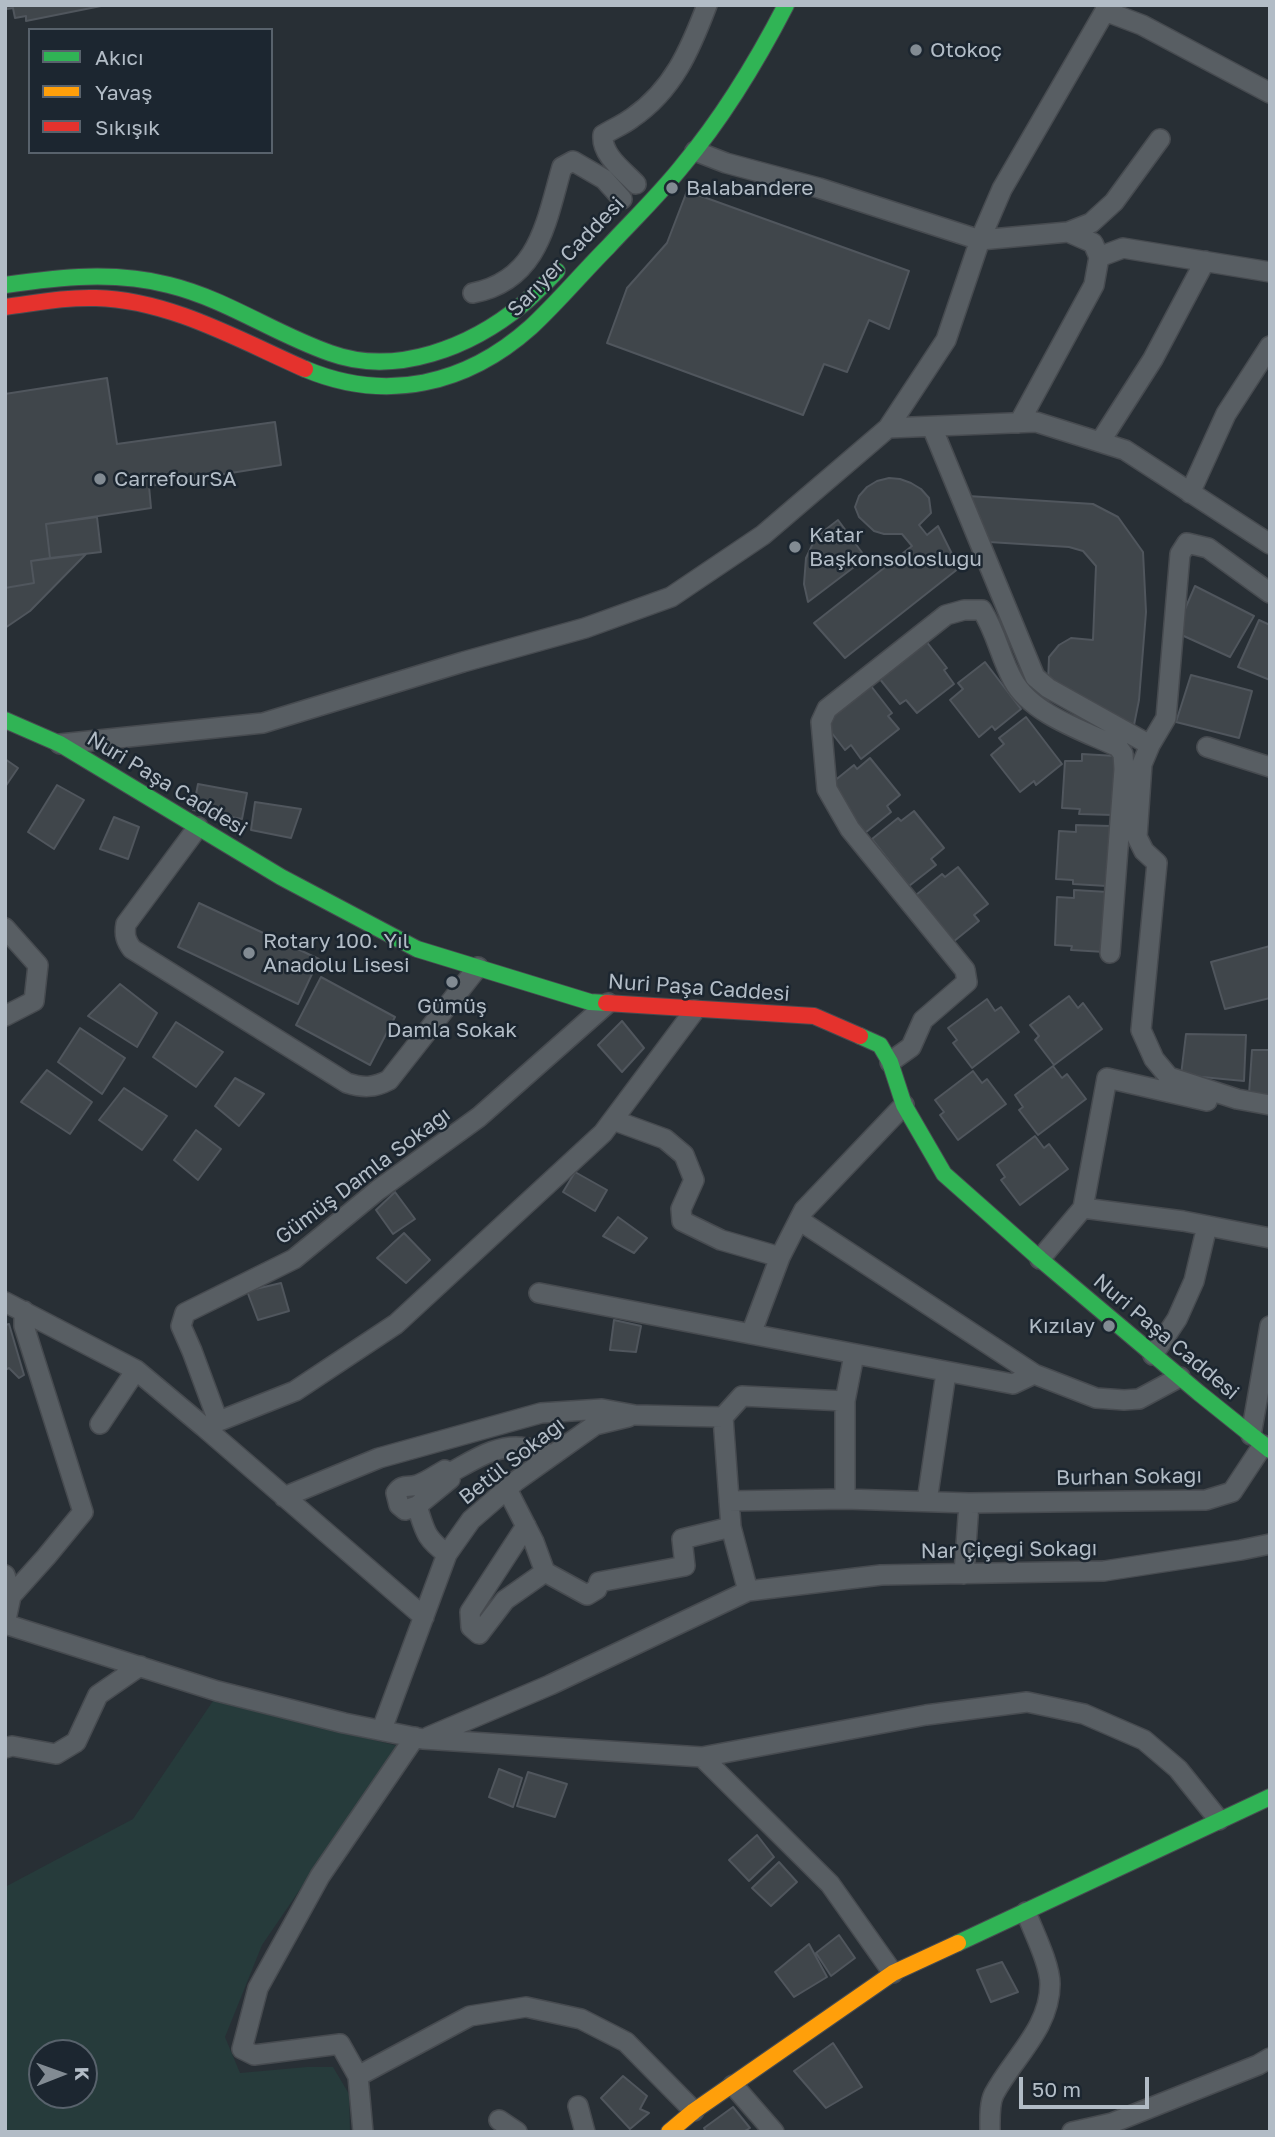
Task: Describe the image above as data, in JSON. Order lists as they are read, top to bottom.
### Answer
{
  "streets": {
    "street": [
      "Sarıyer Caddesi",
      "Nuri Paşa Caddesi",
      "Gümüş Damla Sokağı",
      "Betül Sokağı",
      "Burhan Sokağı",
      "Nar Çiçeği Sokağı"
    ]
  },
  "crossings": [
    ["Nuri Paşa Caddesi", "Gümüş Damla Sokağı"],
    ["Nuri Paşa Caddesi", "Burhan Sokağı"],
    ["Gümüş Damla Sokağı", "Betül Sokağı"]
  ],
  "places": [
    "Otokoç",
    "Balabandere",
    "CarrefourSA",
    "Katar Başkonsolosluğu",
    "Rotary 100. Yıl Anadolu Lisesi",
    "Gümüş Damla Sokak",
    "Kızılay"
  ],
  "legend": ["Akıcı", "Yavaş", "Sıkışık"],
  "scale_bar": "50 m",
  "north": "right"
}
